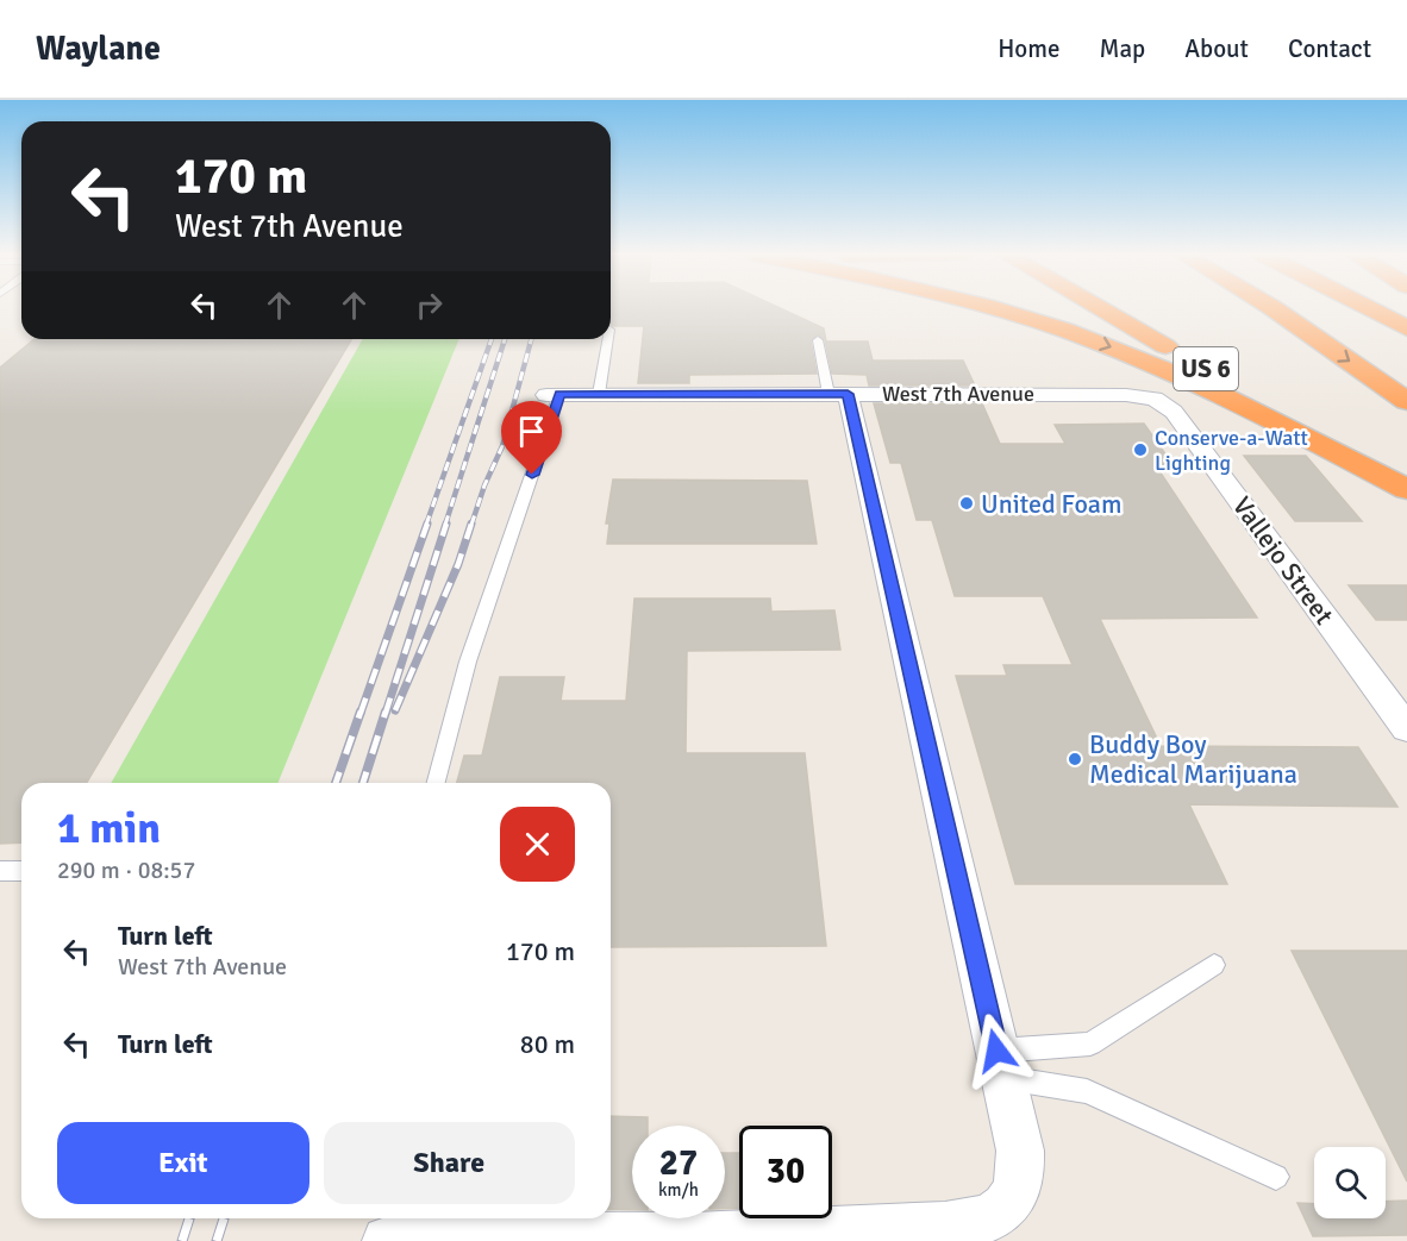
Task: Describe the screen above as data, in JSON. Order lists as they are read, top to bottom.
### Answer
{
  "streets": {
    "highway": ["US 6"],
    "street": ["West 7th Avenue", "Vallejo Street"]
  },
  "crossings": [
    ["West 7th Avenue", "Vallejo Street"]
  ],
  "places": ["Conserve-a-Watt Lighting", "United Foam", "Buddy Boy Medical Marijuana"],
  "page": {
    "header": "Waylane",
    "nav": [
      "Home",
      "Map",
      "About",
      "Contact"
    ],
    "turn": ["170 m", "West 7th Avenue"],
    "heading": ["1 min", "290 m · 08:57"],
    "list": [
      {
        "name": "Turn left",
        "note": "West 7th Avenue",
        "value": "170 m"
      },
      {
        "name": "Turn left",
        "value": "80 m"
      }
    ],
    "buttons": ["Exit", "Share"],
    "speed": "27 km/h",
    "limit": "30"
  }
}
